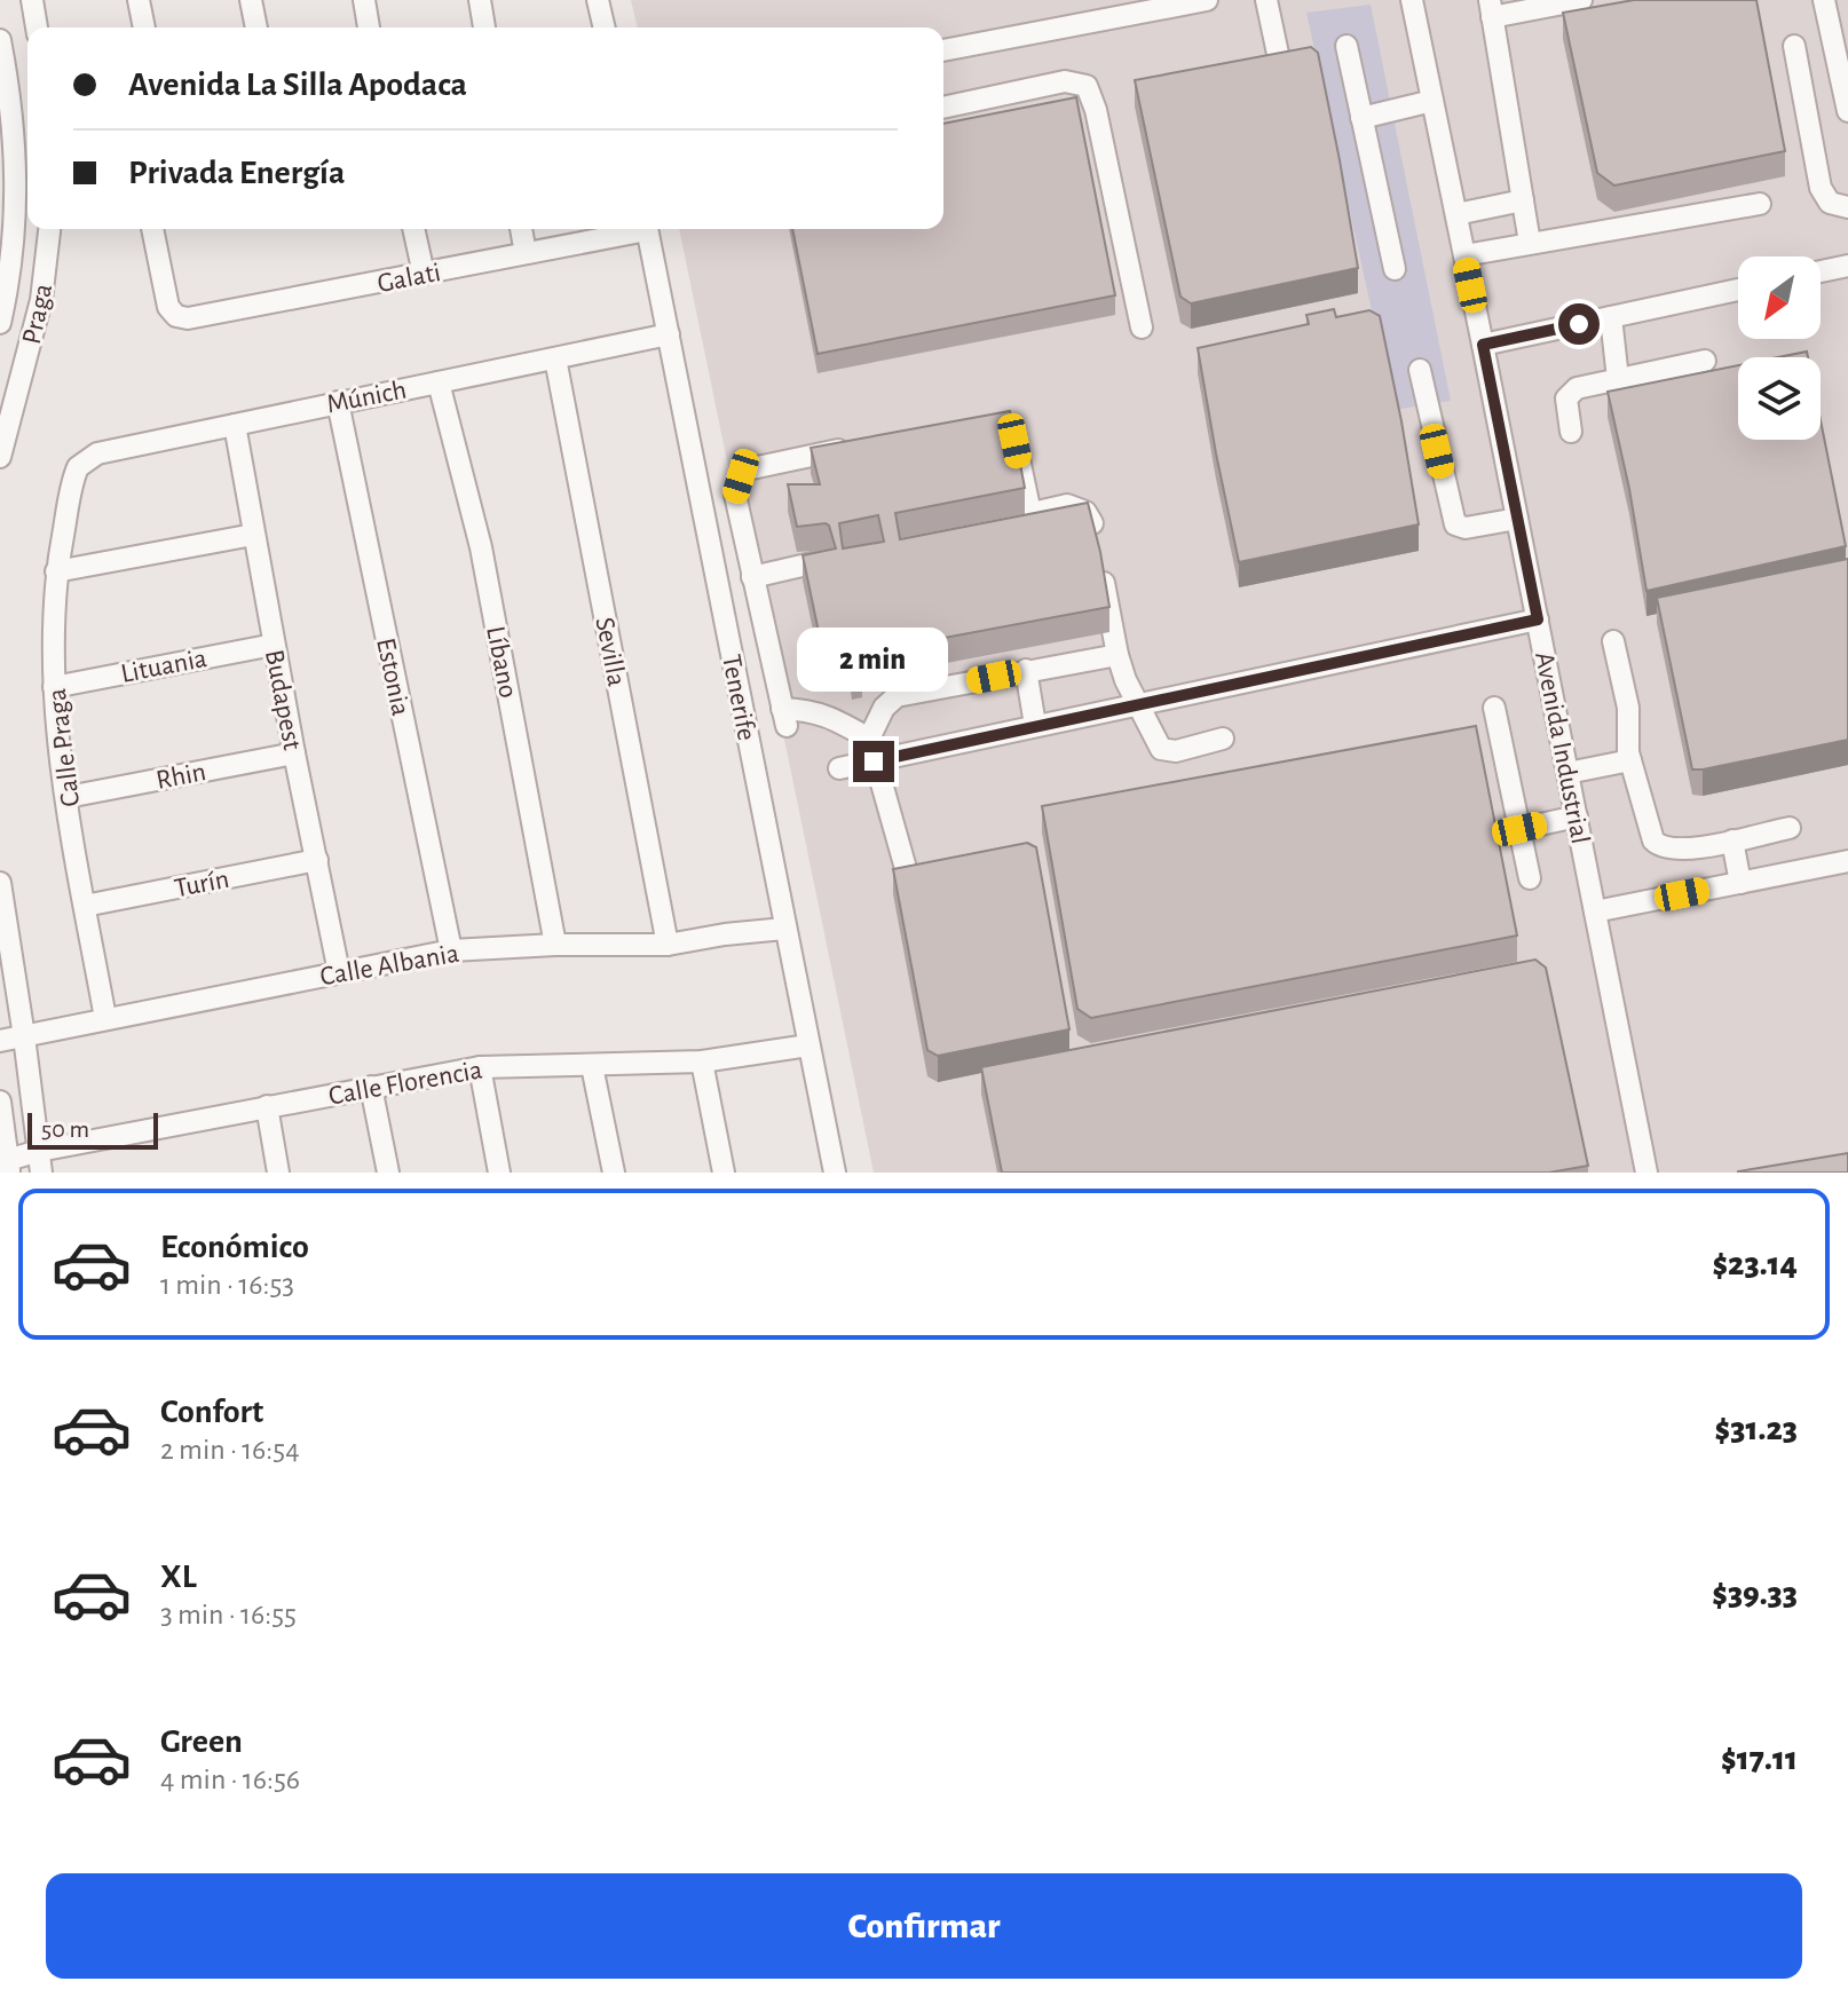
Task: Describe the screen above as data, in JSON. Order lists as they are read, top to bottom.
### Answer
{
  "streets": {
    "street": [
      "Galati",
      "Praga",
      "Múnich",
      "Sevilla",
      "Líbano",
      "Lituania",
      "Estonia",
      "Tenerife",
      "Budapest",
      "Calle Praga",
      "Avenida Industrial",
      "Rhin",
      "Turín",
      "Calle Albania",
      "Calle Florencia"
    ]
  },
  "crossings": [
    ["Múnich", "Sevilla"],
    ["Múnich", "Líbano"],
    ["Múnich", "Estonia"],
    ["Múnich", "Tenerife"],
    ["Múnich", "Budapest"],
    ["Múnich", "Calle Praga"],
    ["Sevilla", "Calle Albania"],
    ["Líbano", "Calle Albania"],
    ["Lituania", "Budapest"],
    ["Lituania", "Calle Praga"],
    ["Estonia", "Calle Albania"],
    ["Tenerife", "Calle Albania"],
    ["Tenerife", "Calle Florencia"],
    ["Budapest", "Rhin"],
    ["Budapest", "Turín"],
    ["Budapest", "Calle Albania"],
    ["Calle Praga", "Rhin"],
    ["Calle Praga", "Turín"],
    ["Calle Praga", "Calle Albania"]
  ],
  "scale_bar": "50 m",
  "north": "bottom left",
  "page": {
    "banner": ["Avenida La Silla Apodaca", "Privada Energía"],
    "bubble": "2 min",
    "scale": "50 m",
    "list": [
      {
        "name": "Económico",
        "note": "1 min · 16:53",
        "value": "$23.14"
      },
      {
        "name": "Confort",
        "note": "2 min · 16:54",
        "value": "$31.23"
      },
      {
        "name": "XL",
        "note": "3 min · 16:55",
        "value": "$39.33"
      },
      {
        "name": "Green",
        "note": "4 min · 16:56",
        "value": "$17.11"
      }
    ],
    "buttons": "Confirmar"
  }
}
